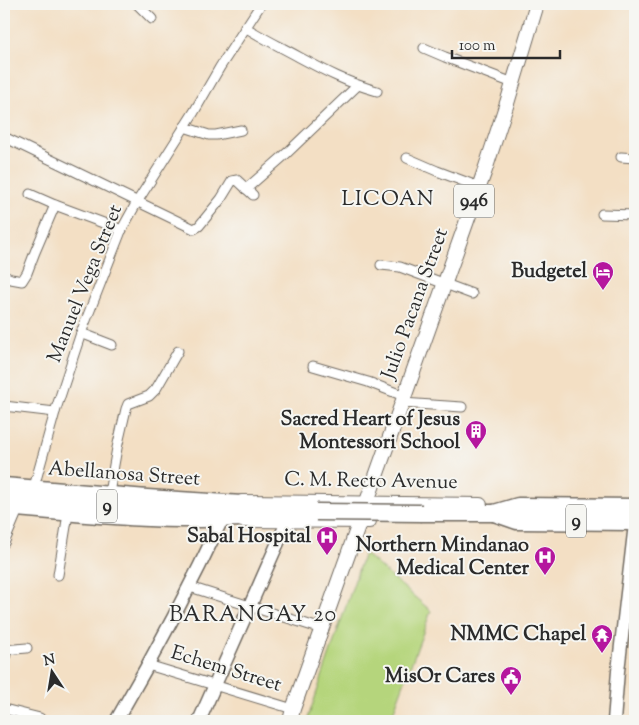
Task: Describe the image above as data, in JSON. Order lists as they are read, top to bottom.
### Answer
{
  "streets": {
    "highway": ["C. M. Recto Avenue", "9"],
    "main road": ["946", "Julio Pacana Street"],
    "street": ["Manuel Vega Street", "Abellanosa Street", "Echem Street"]
  },
  "crossings": [
    ["Manuel Vega Street", "Abellanosa Street"],
    ["Julio Pacana Street", "C. M. Recto Avenue"],
    ["Julio Pacana Street", "Echem Street"],
    ["Abellanosa Street", "C. M. Recto Avenue"]
  ],
  "districts": ["LICOAN", "BARANGAY 20"],
  "places": {
    "hotel": ["Budgetel"],
    "building": ["Sacred Heart of Jesus Montessori School"],
    "hospital": ["Sabal Hospital", "Northern Mindanao Medical Center"],
    "temple": ["NMMC Chapel"],
    "public building": ["MisOr Cares"]
  },
  "scale_bar": "100 m",
  "north": "top"
}
